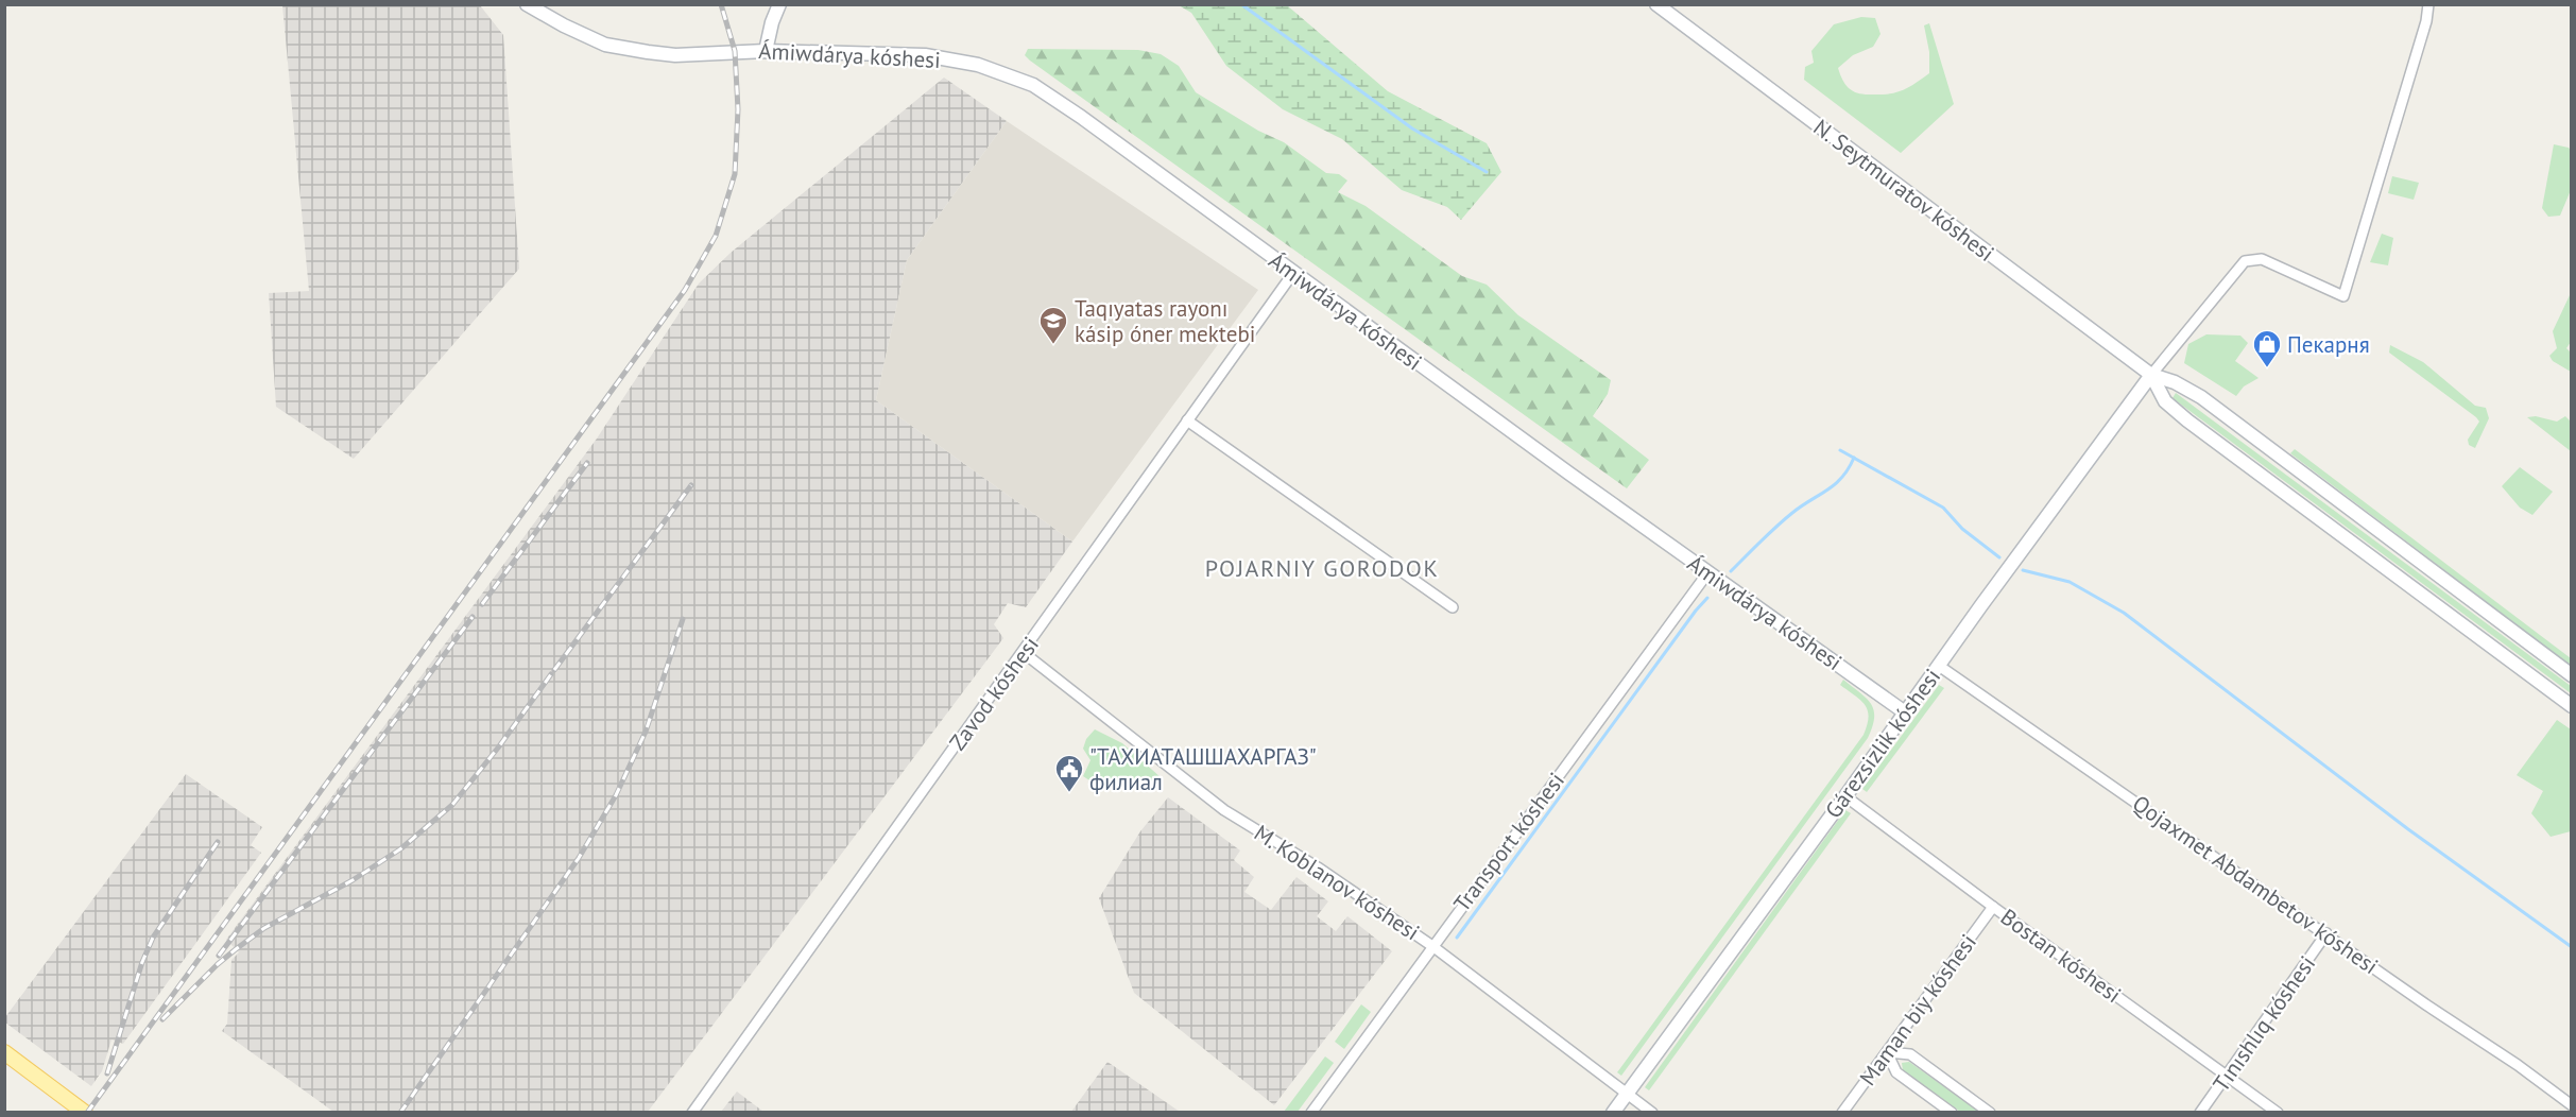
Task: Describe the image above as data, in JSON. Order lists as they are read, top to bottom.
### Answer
{
  "streets": {
    "street": [
      "Ámiwdárya kóshesi",
      "N. Seytmuratov kóshesi",
      "Zavod kóshesi",
      "Gárezsizlik kóshesi",
      "Transport kóshesi",
      "M. Koblanov kóshesi",
      "Qojaxmet Abdambetov kóshesi",
      "Bostan kóshesi",
      "Maman biy kóshesi",
      "Tınıshlıq kóshesi"
    ]
  },
  "crossings": [
    ["Ámiwdárya kóshesi", "Zavod kóshesi"],
    ["Ámiwdárya kóshesi", "Gárezsizlik kóshesi"],
    ["Ámiwdárya kóshesi", "Transport kóshesi"],
    ["N. Seytmuratov kóshesi", "Gárezsizlik kóshesi"],
    ["Zavod kóshesi", "M. Koblanov kóshesi"],
    ["Gárezsizlik kóshesi", "M. Koblanov kóshesi"],
    ["Gárezsizlik kóshesi", "Qojaxmet Abdambetov kóshesi"],
    ["Gárezsizlik kóshesi", "Bostan kóshesi"],
    ["Transport kóshesi", "M. Koblanov kóshesi"],
    ["Qojaxmet Abdambetov kóshesi", "Tınıshlıq kóshesi"],
    ["Bostan kóshesi", "Maman biy kóshesi"],
    ["Bostan kóshesi", "Tınıshlıq kóshesi"]
  ],
  "districts": ["POJARNIY GORODOK"],
  "places": {
    "school or university": ["Taqıyatas rayonı kásip óner mektebi"],
    "shop": ["Пекарня"],
    "public building": ["\"ТАХИАТАШШАХАРГАЗ\" филиал"]
  }
}
